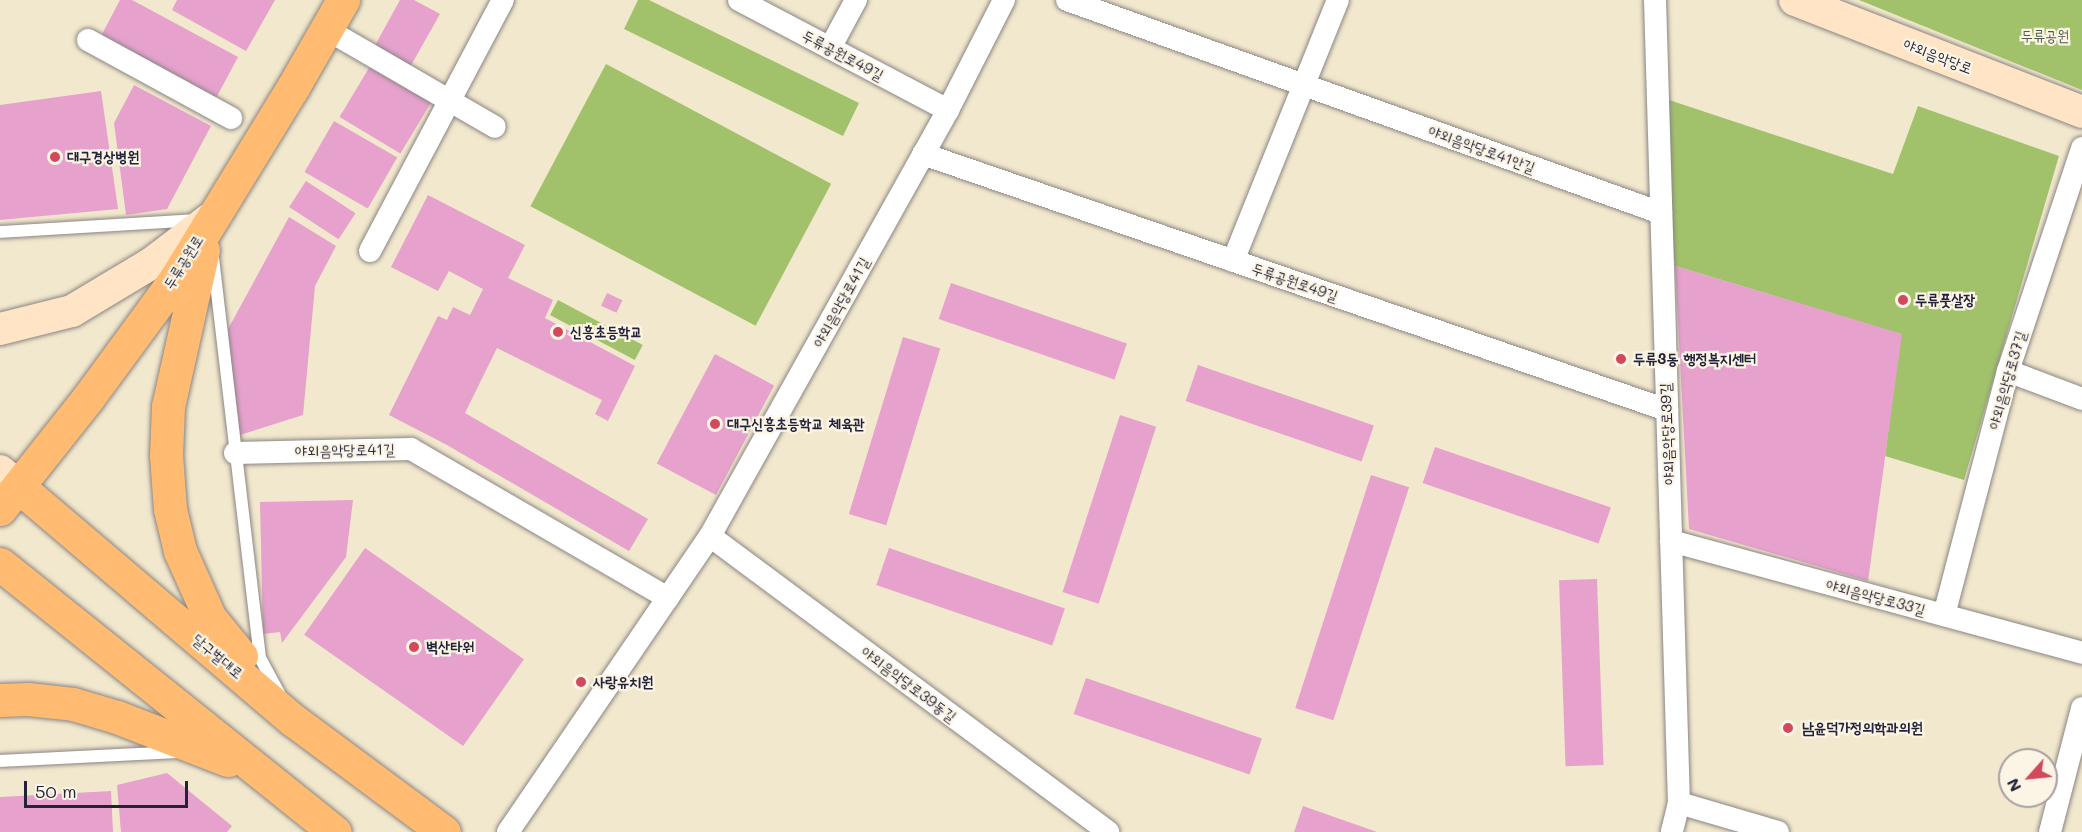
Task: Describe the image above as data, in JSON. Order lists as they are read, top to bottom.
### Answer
{
  "streets": {
    "main road": ["야외음악당로", "두류공원로", "달구벌대로"],
    "street": [
      "두류공원로49길",
      "야외음악당로41안길",
      "야외음악당로41길",
      "야외음악당로37길",
      "야외음악당로39길",
      "야외음악당로33길",
      "야외음악당로39동길"
    ]
  },
  "crossings": [
    ["두류공원로49길", "야외음악당로41길"],
    ["두류공원로49길", "야외음악당로39길"],
    ["야외음악당로41안길", "야외음악당로39길"],
    ["두류공원로", "달구벌대로"],
    ["야외음악당로41길", "야외음악당로39동길"],
    ["야외음악당로37길", "야외음악당로33길"],
    ["야외음악당로39길", "야외음악당로33길"]
  ],
  "parks": ["두류공원"],
  "places": [
    "대구경상병원",
    "두류풋살장",
    "신흥초등학교",
    "두류3동 행정복지센터",
    "대구신흥초등학교 체육관",
    "벽산타워",
    "사랑유치원",
    "남윤덕가정의학과의원"
  ],
  "scale_bar": "50 m",
  "north": "bottom left"
}
